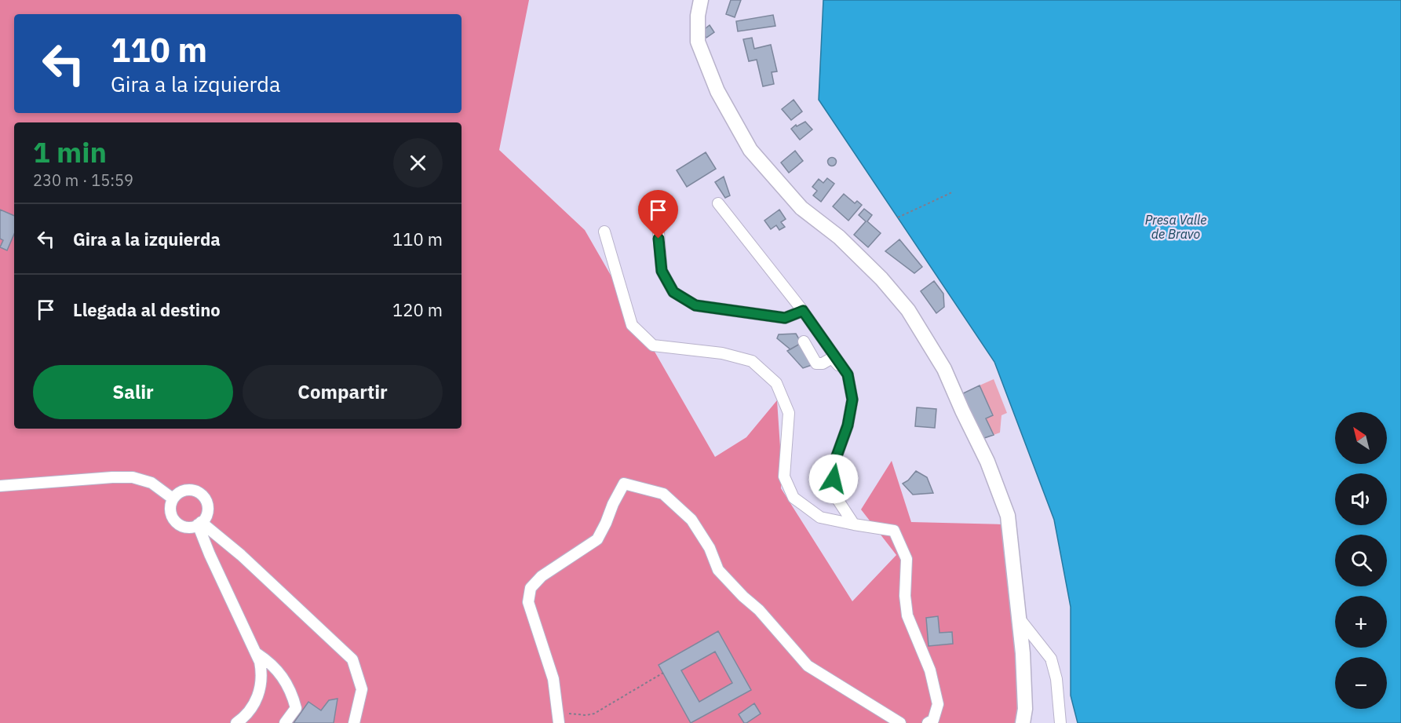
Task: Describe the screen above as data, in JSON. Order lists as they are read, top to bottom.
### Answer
{
  "water": ["Presa Valle de Bravo"],
  "north": "top left",
  "page": {
    "turn": ["110 m", "Gira a la izquierda"],
    "heading": ["1 min", "230 m · 15:59"],
    "list": [
      {
        "name": "Gira a la izquierda",
        "value": "110 m"
      },
      {
        "name": "Llegada al destino",
        "value": "120 m"
      }
    ],
    "buttons": ["Salir", "Compartir"],
    "map_buttons": ["+", "−"]
  }
}
